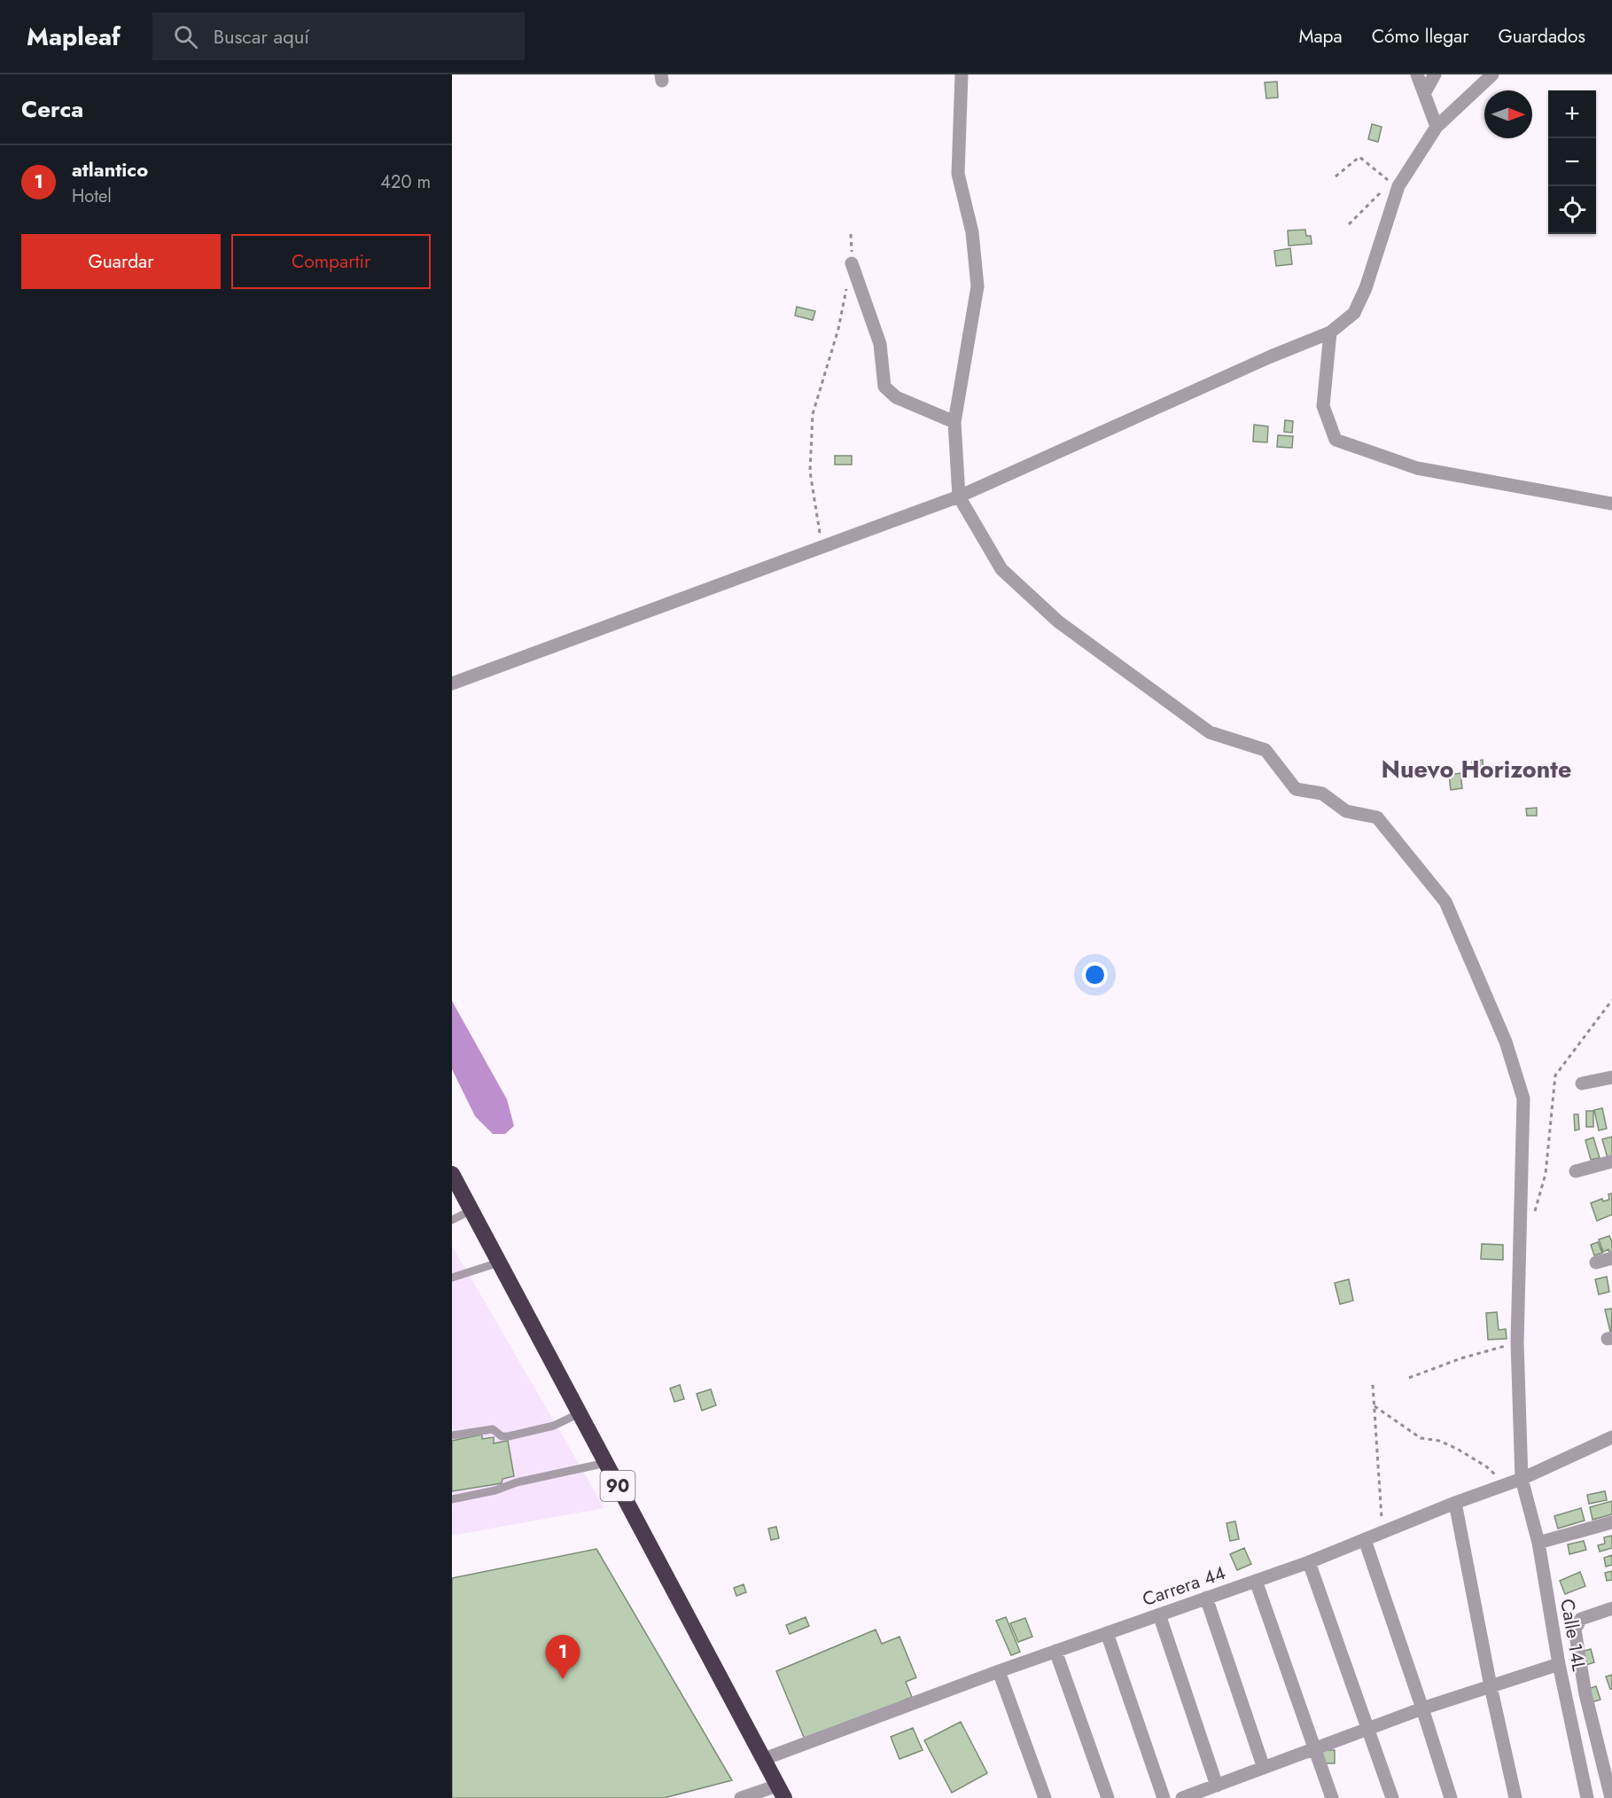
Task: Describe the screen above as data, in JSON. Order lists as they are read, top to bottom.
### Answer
{
  "streets": {
    "highway": ["90"],
    "street": ["Carrera 44", "Calle 14L"]
  },
  "crossings": [
    ["90", "Carrera 44"],
    ["Carrera 44", "Calle 14L"]
  ],
  "districts": ["Nuevo Horizonte"],
  "north": "right",
  "page": {
    "header": "Mapleaf",
    "search": "Buscar aquí",
    "nav": ["Mapa", "Cómo llegar", "Guardados"],
    "heading": "Cerca",
    "map_buttons": ["+", "−"],
    "list": [
      {
        "mark": "1",
        "name": "atlantico",
        "note": "Hotel",
        "value": "420 m"
      }
    ],
    "buttons": ["Guardar", "Compartir"],
    "pins": "1"
  }
}
